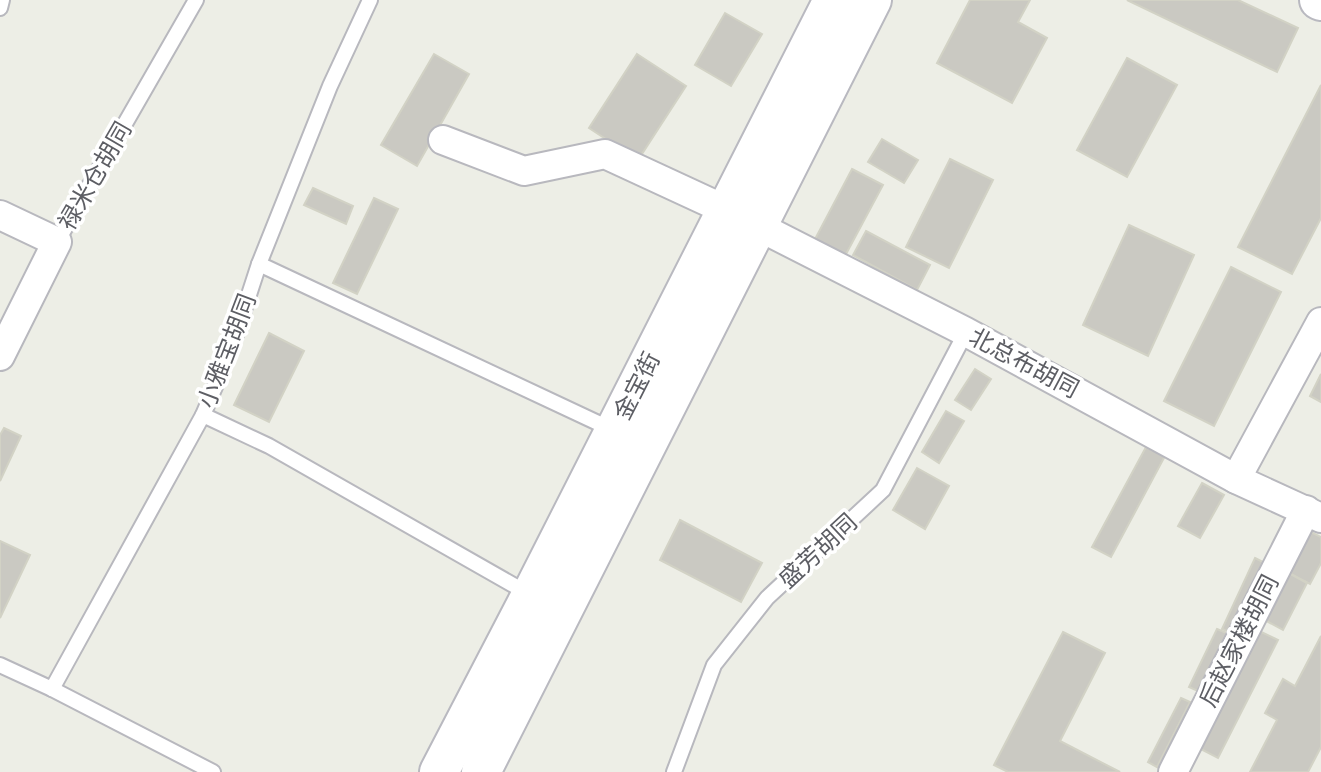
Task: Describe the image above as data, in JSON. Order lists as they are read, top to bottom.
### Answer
{
  "streets": {
    "main road": ["金宝街"],
    "street": ["禄米仓胡同", "北总布胡同", "后赵家楼胡同"],
    "lane": ["小雅宝胡同", "盛芳胡同"]
  },
  "crossings": [
    ["北总布胡同", "金宝街"],
    ["北总布胡同", "盛芳胡同"],
    ["北总布胡同", "后赵家楼胡同"]
  ]
}
